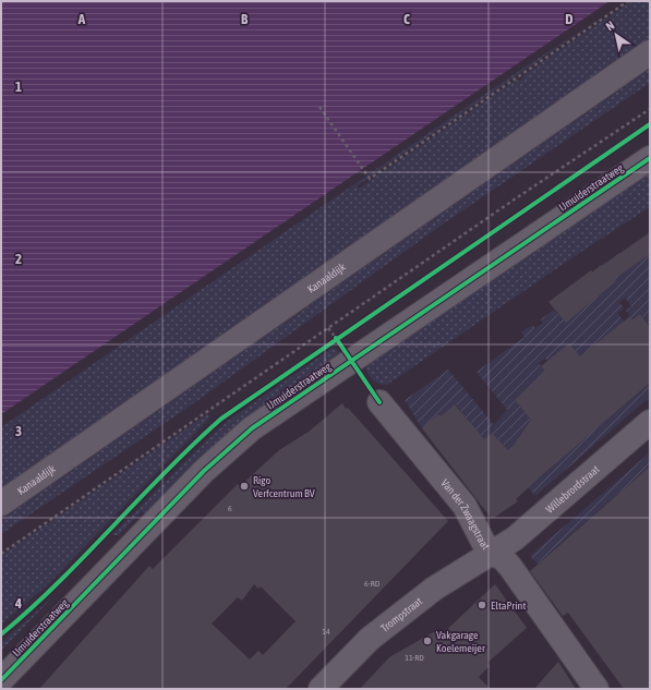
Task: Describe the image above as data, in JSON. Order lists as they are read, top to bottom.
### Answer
{
  "streets": {
    "main road": ["Kanaaldijk"],
    "street": [
      "IJmuiderstraatweg",
      "Willebrordstraat",
      "Van der Zwaagstraat",
      "Trompstraat"
    ]
  },
  "crossings": [
    ["Willebrordstraat", "Van der Zwaagstraat"],
    ["Willebrordstraat", "Trompstraat"],
    ["Van der Zwaagstraat", "Trompstraat"]
  ],
  "places": ["Rigo Verfcentrum BV", "EltaPrint", "Vakgarage Koelemeijer"],
  "house_numbers": [
    "6",
    "6-RD",
    "14",
    "11-RD"
  ],
  "north": "top left",
  "grid": {
    "columns": [
      "A",
      "B",
      "C",
      "D"
    ],
    "rows": [
      "1",
      "2",
      "3",
      "4"
    ]
  }
}
